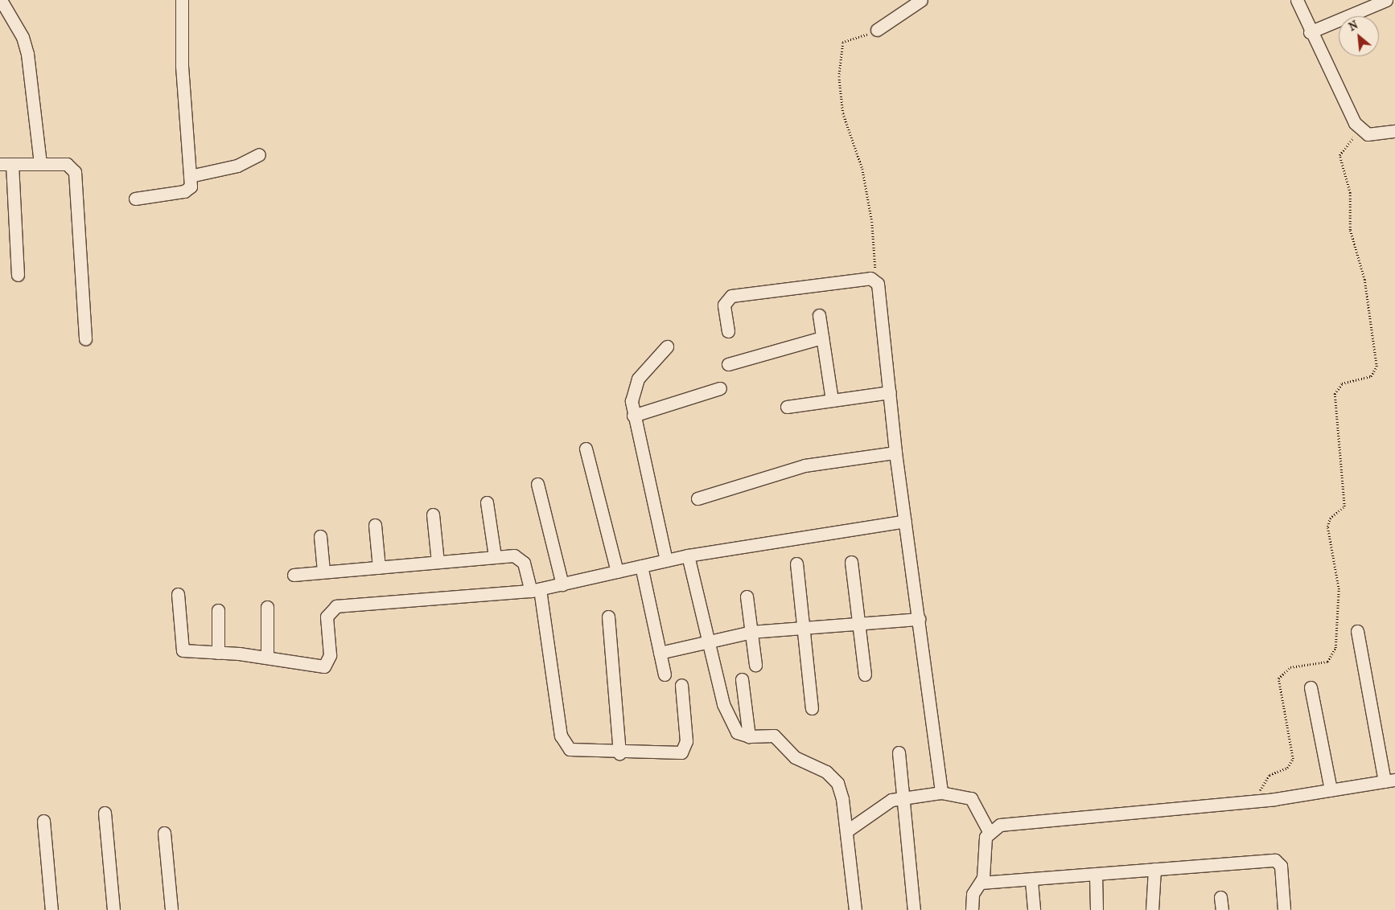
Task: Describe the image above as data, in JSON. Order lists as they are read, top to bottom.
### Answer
{
  "north": "top left"
}
